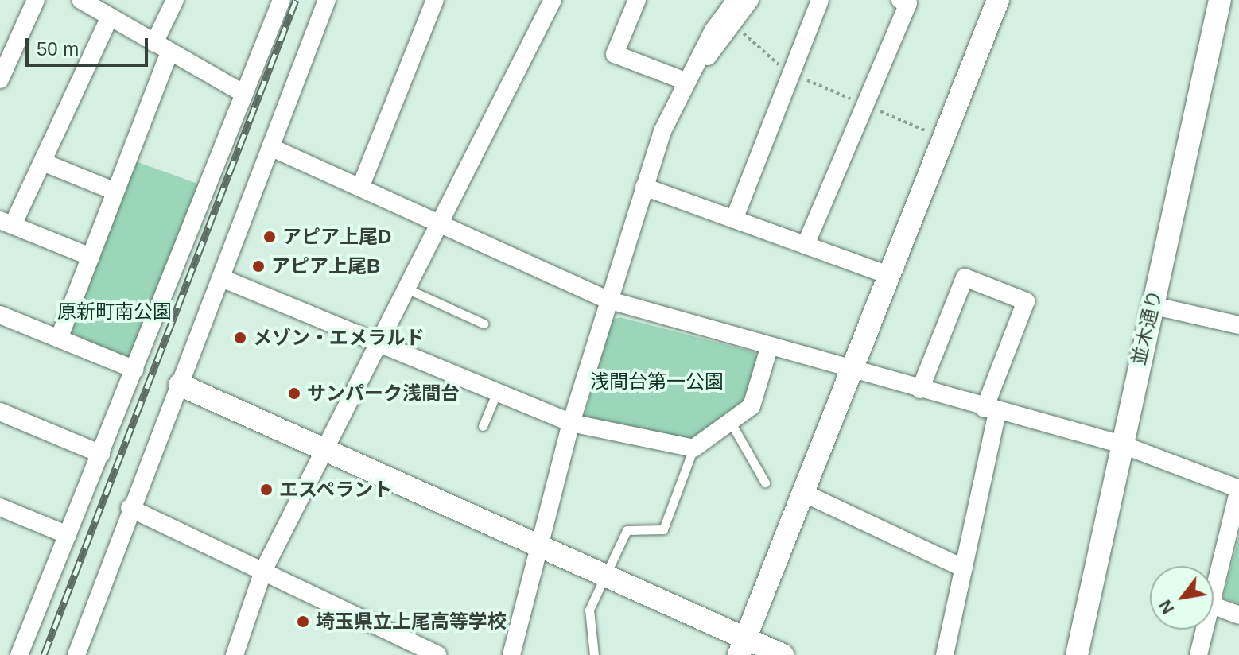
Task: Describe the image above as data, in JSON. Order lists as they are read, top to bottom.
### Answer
{
  "streets": {
    "street": ["並木通り"]
  },
  "parks": ["原新町南公園", "浅間台第一公園"],
  "places": [
    "アピア上尾D",
    "アピア上尾B",
    "メゾン・エメラルド",
    "サンパーク浅間台",
    "エスペラント",
    "埼玉県立上尾高等学校"
  ],
  "scale_bar": "50 m",
  "north": "bottom left"
}
